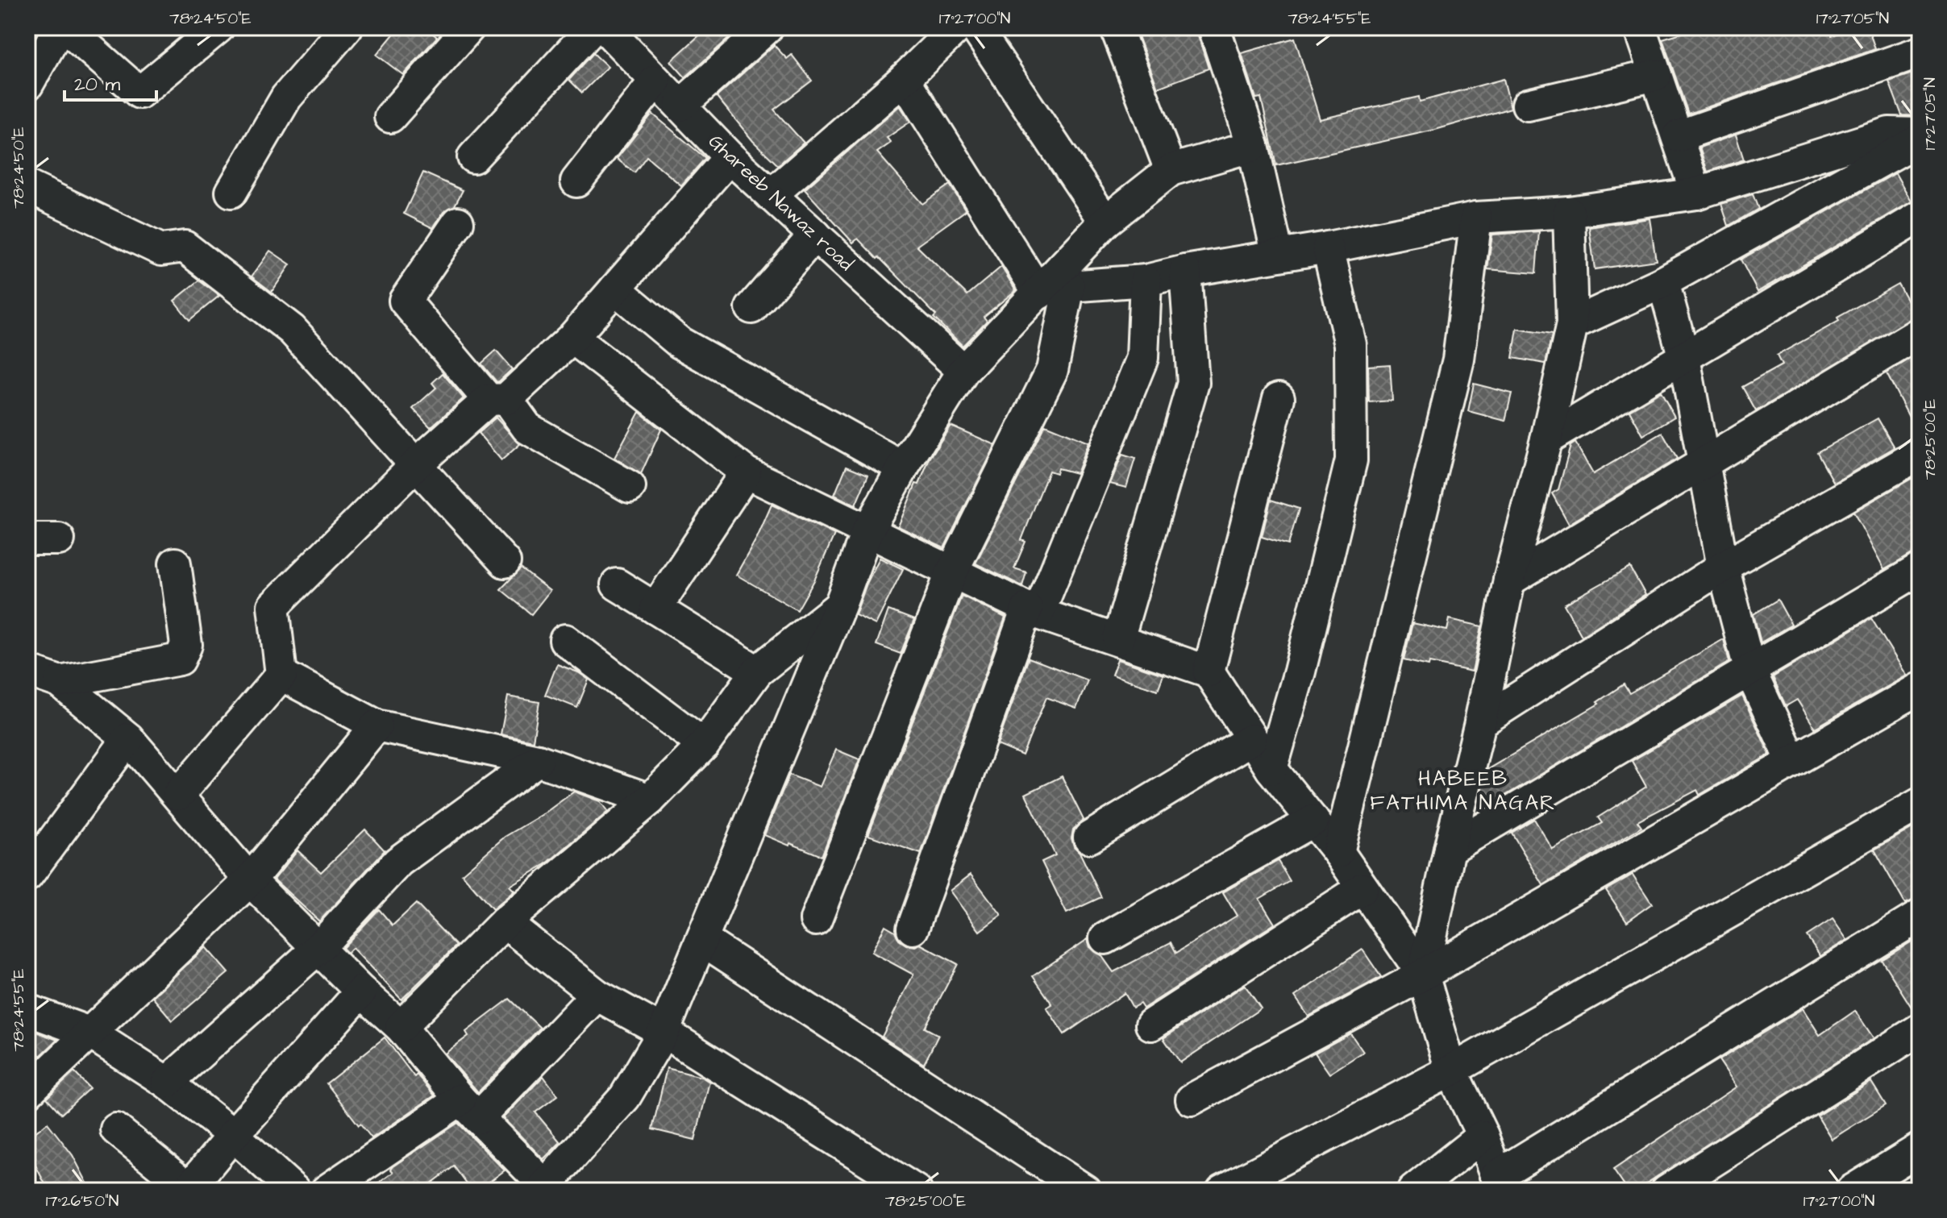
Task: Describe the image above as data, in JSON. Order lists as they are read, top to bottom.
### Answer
{
  "streets": {
    "street": ["Ghareeb Nawaz road"]
  },
  "districts": ["HABEEB FATHIMA NAGAR"],
  "scale_bar": "20 m",
  "coordinates": [
    "78°24'50\"E",
    "17°27'00\"N",
    "78°24'55\"E",
    "17°27'05\"N",
    "78°25'00\"E",
    "17°26'50\"N"
  ]
}
